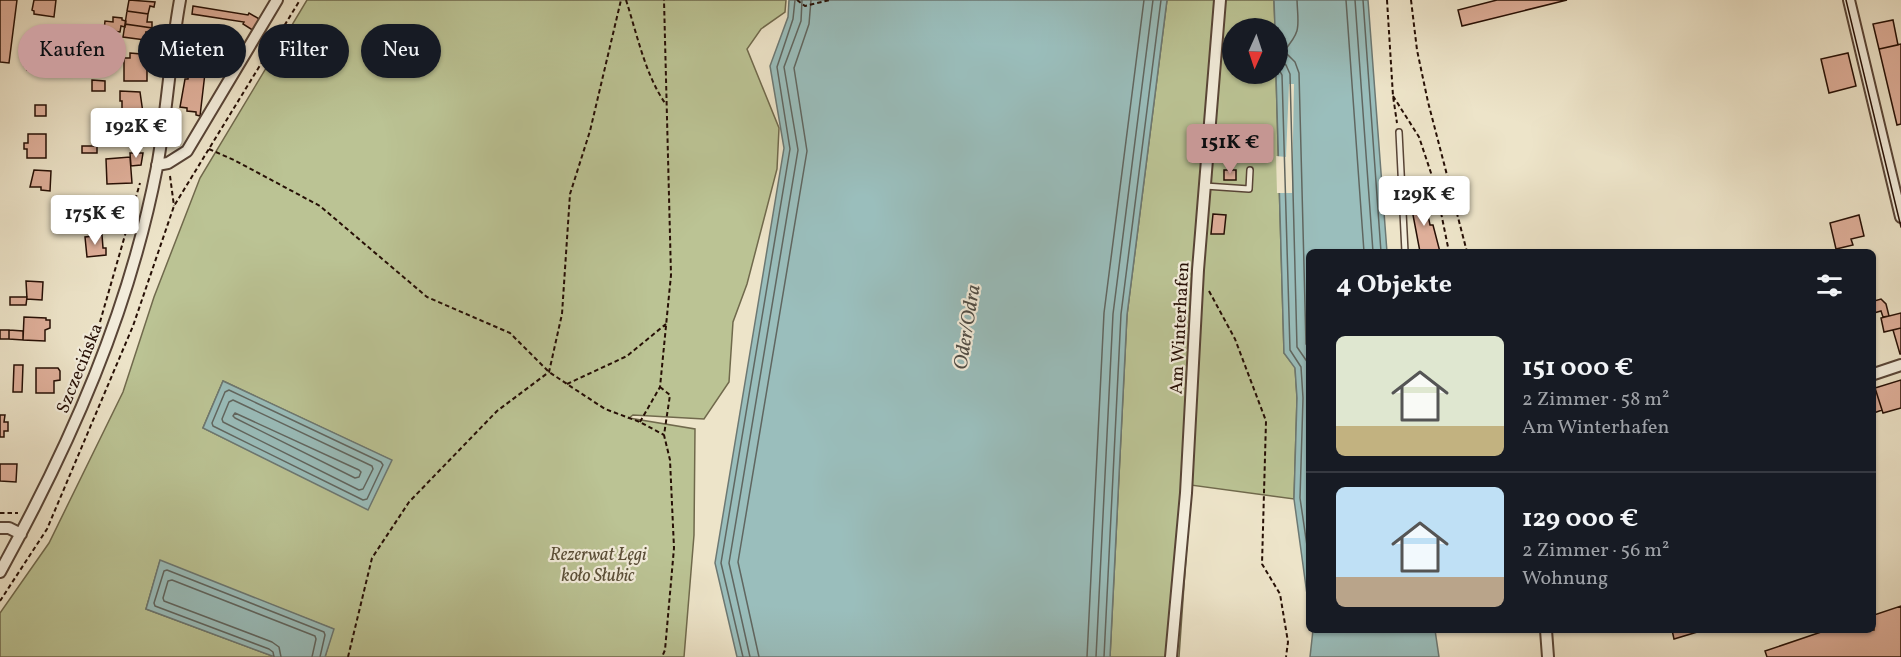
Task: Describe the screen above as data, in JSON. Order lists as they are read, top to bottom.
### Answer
{
  "streets": {
    "street": ["Am Winterhafen", "Szczecińska"]
  },
  "water": ["Oder/Odra"],
  "parks": ["Rezerwat Łęgi koło Słubic"],
  "north": "bottom",
  "page": {
    "chip": [
      "Kaufen",
      "Mieten",
      "Filter",
      "Neu"
    ],
    "price": [
      "192K €",
      "151K €",
      "129K €",
      "175K €"
    ],
    "heading": "4 Objekte",
    "list": [
      {
        "name": "151 000 €",
        "note": "2 Zimmer · 58 m² · Am Winterhafen"
      },
      {
        "name": "129 000 €",
        "note": "2 Zimmer · 56 m² · Wohnung"
      }
    ]
  }
}
